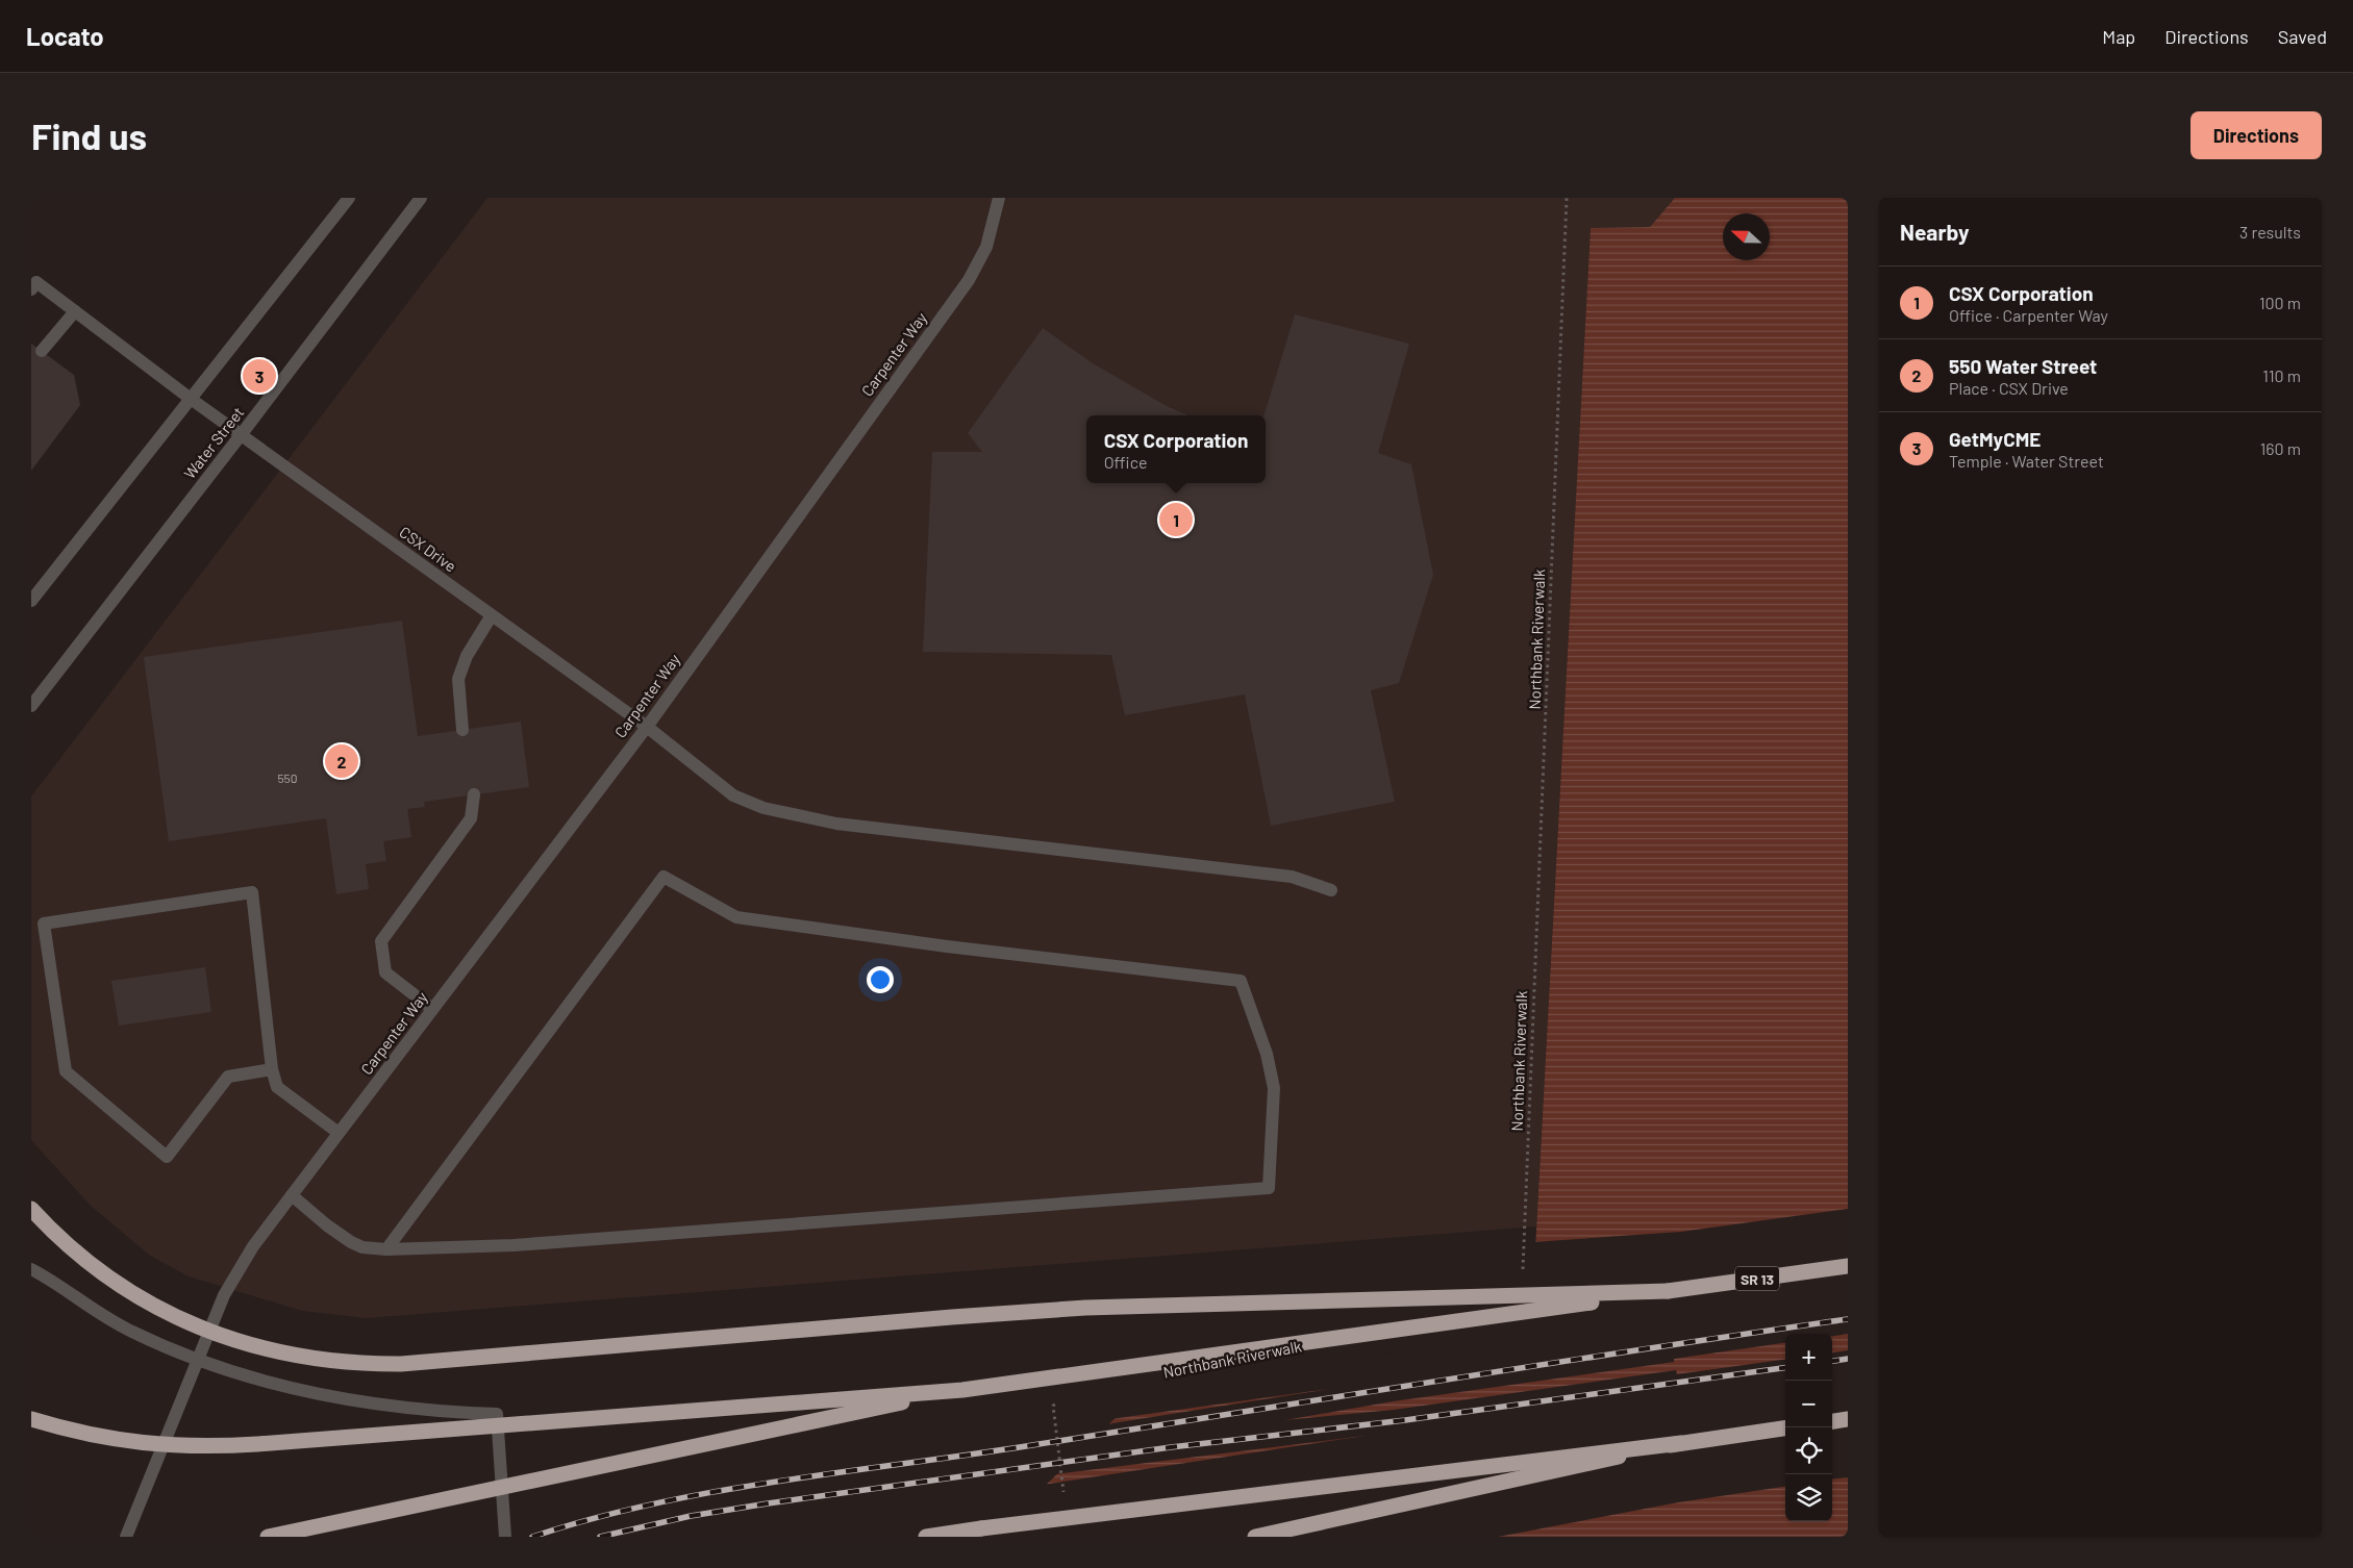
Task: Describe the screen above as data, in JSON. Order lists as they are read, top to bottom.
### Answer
{
  "streets": {
    "highway": ["SR 13"],
    "street": ["Carpenter Way", "Water Street", "CSX Drive"],
    "path": ["Northbank Riverwalk"]
  },
  "crossings": [
    ["Carpenter Way", "CSX Drive"],
    ["Water Street", "CSX Drive"]
  ],
  "house_numbers": ["550"],
  "north": "left",
  "page": {
    "header": "Locato",
    "nav": ["Map", "Directions", "Saved"],
    "buttons": "Directions",
    "title": "Find us",
    "heading": ["Nearby", "3 results"],
    "list": [
      {
        "mark": "1",
        "name": "CSX Corporation",
        "note": "Office · Carpenter Way",
        "value": "100 m"
      },
      {
        "mark": "2",
        "name": "550 Water Street",
        "note": "Place · CSX Drive",
        "value": "110 m"
      },
      {
        "mark": "3",
        "name": "GetMyCME",
        "note": "Temple · Water Street",
        "value": "160 m"
      }
    ],
    "pins": ["3", "1", "2"],
    "popup": ["CSX Corporation", "Office"],
    "map_buttons": ["+", "−"]
  }
}
